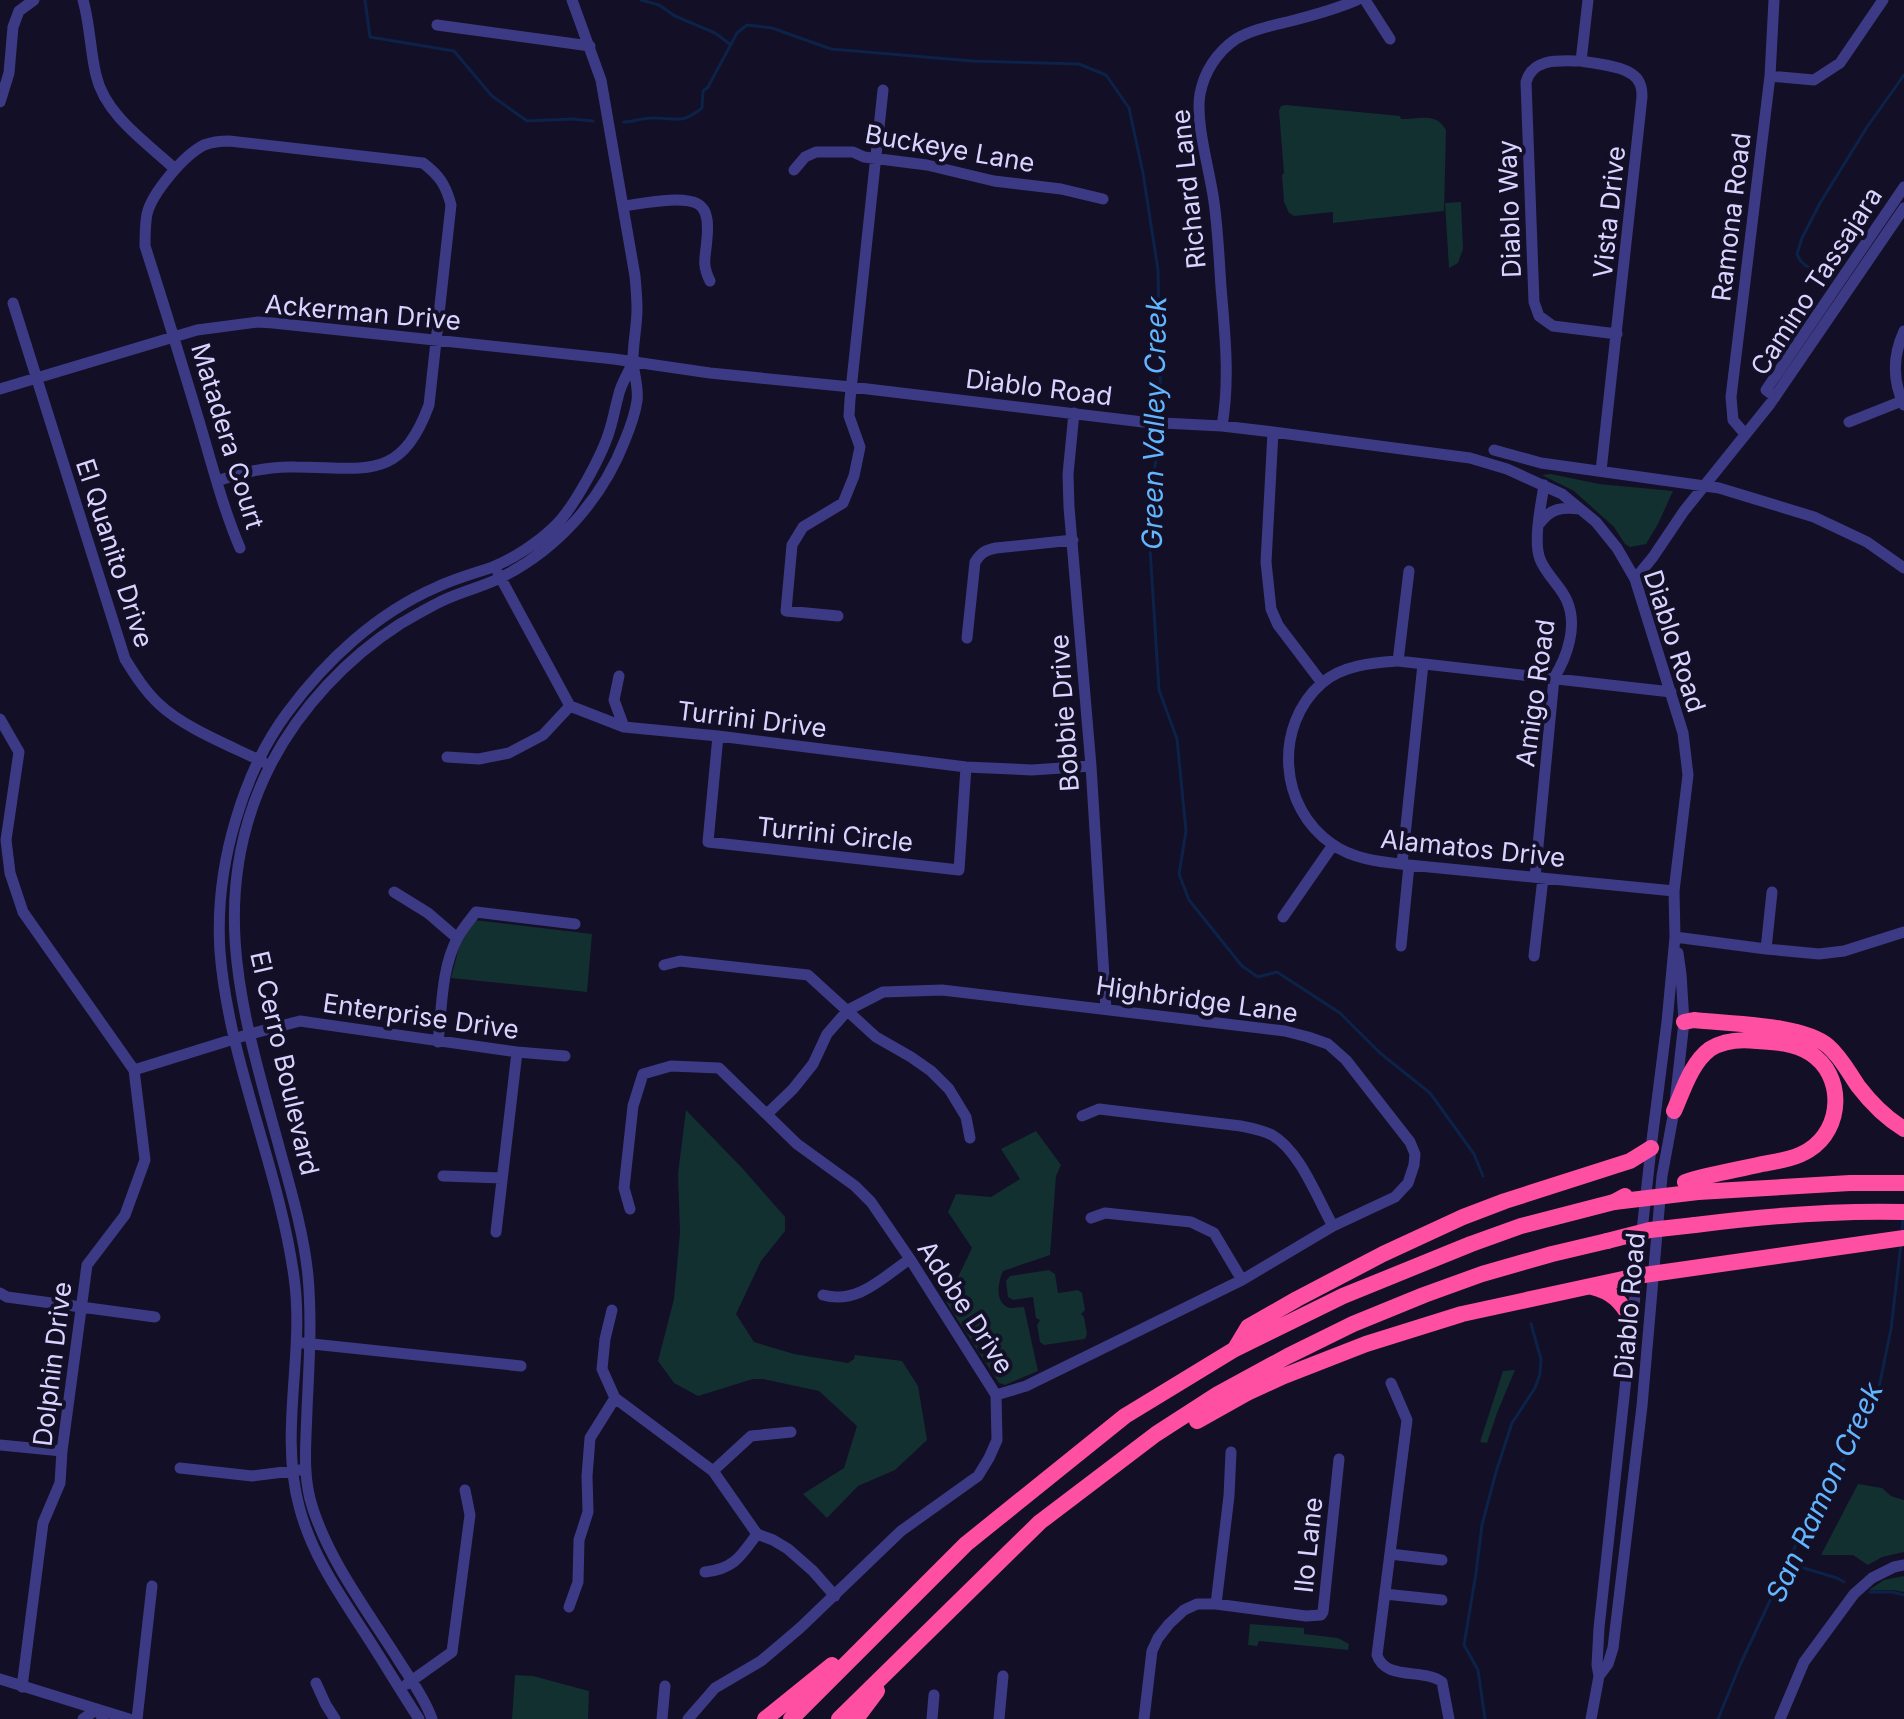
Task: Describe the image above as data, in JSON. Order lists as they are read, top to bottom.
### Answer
{
  "streets": {
    "street": [
      "Buckeye Lane",
      "Richard Lane",
      "Diablo Way",
      "Vista Drive",
      "Ramona Road",
      "Camino Tassajara",
      "Ackerman Drive",
      "Diablo Road",
      "Matadera Court",
      "El Quanito Drive",
      "Amigo Road",
      "Bobbie Drive",
      "Turrini Drive",
      "Turrini Circle",
      "Alamatos Drive",
      "Highbridge Lane",
      "Enterprise Drive",
      "El Cerro Boulevard",
      "Adobe Drive",
      "Dolphin Drive",
      "Ilo Lane"
    ]
  },
  "crossings": [
    ["Richard Lane", "Diablo Road"],
    ["Diablo Way", "Vista Drive"],
    ["Ramona Road", "Camino Tassajara"],
    ["Camino Tassajara", "Diablo Road"],
    ["Ackerman Drive", "Diablo Road"],
    ["Ackerman Drive", "Matadera Court"],
    ["Ackerman Drive", "El Quanito Drive"],
    ["Ackerman Drive", "El Cerro Boulevard"],
    ["Diablo Road", "Amigo Road"],
    ["Diablo Road", "Bobbie Drive"],
    ["Diablo Road", "Alamatos Drive"],
    ["Diablo Road", "El Cerro Boulevard"],
    ["El Quanito Drive", "El Cerro Boulevard"],
    ["Amigo Road", "Alamatos Drive"],
    ["Bobbie Drive", "Turrini Drive"],
    ["Bobbie Drive", "Highbridge Lane"],
    ["Turrini Drive", "Turrini Circle"],
    ["Highbridge Lane", "Adobe Drive"],
    ["Enterprise Drive", "El Cerro Boulevard"],
    ["Enterprise Drive", "Dolphin Drive"]
  ],
  "water": ["Green Valley Creek", "San Ramon Creek"]
}
